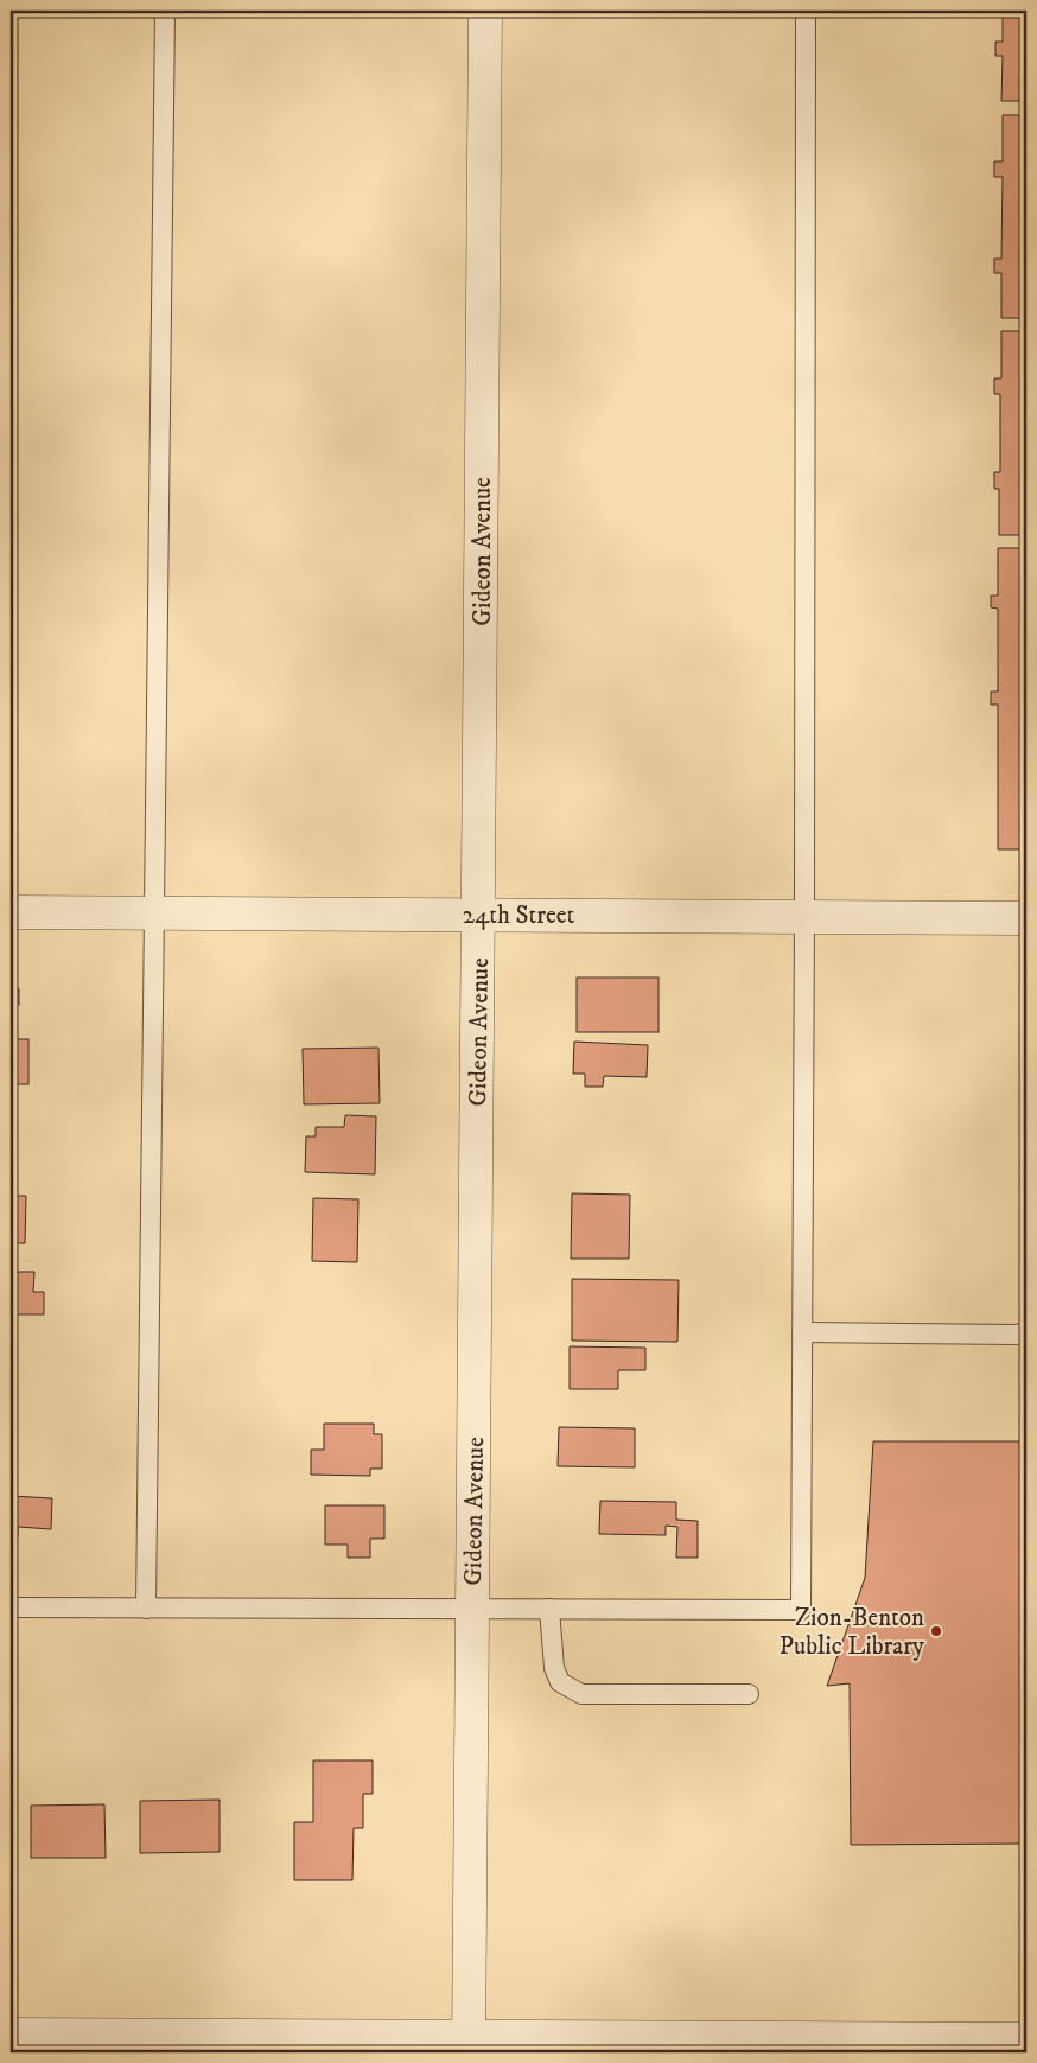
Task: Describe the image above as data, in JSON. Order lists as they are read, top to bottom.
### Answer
{
  "streets": {
    "street": ["Gideon Avenue", "24th Street"]
  },
  "crossings": [
    ["Gideon Avenue", "24th Street"]
  ],
  "places": ["Zion-Benton Public Library"]
}
